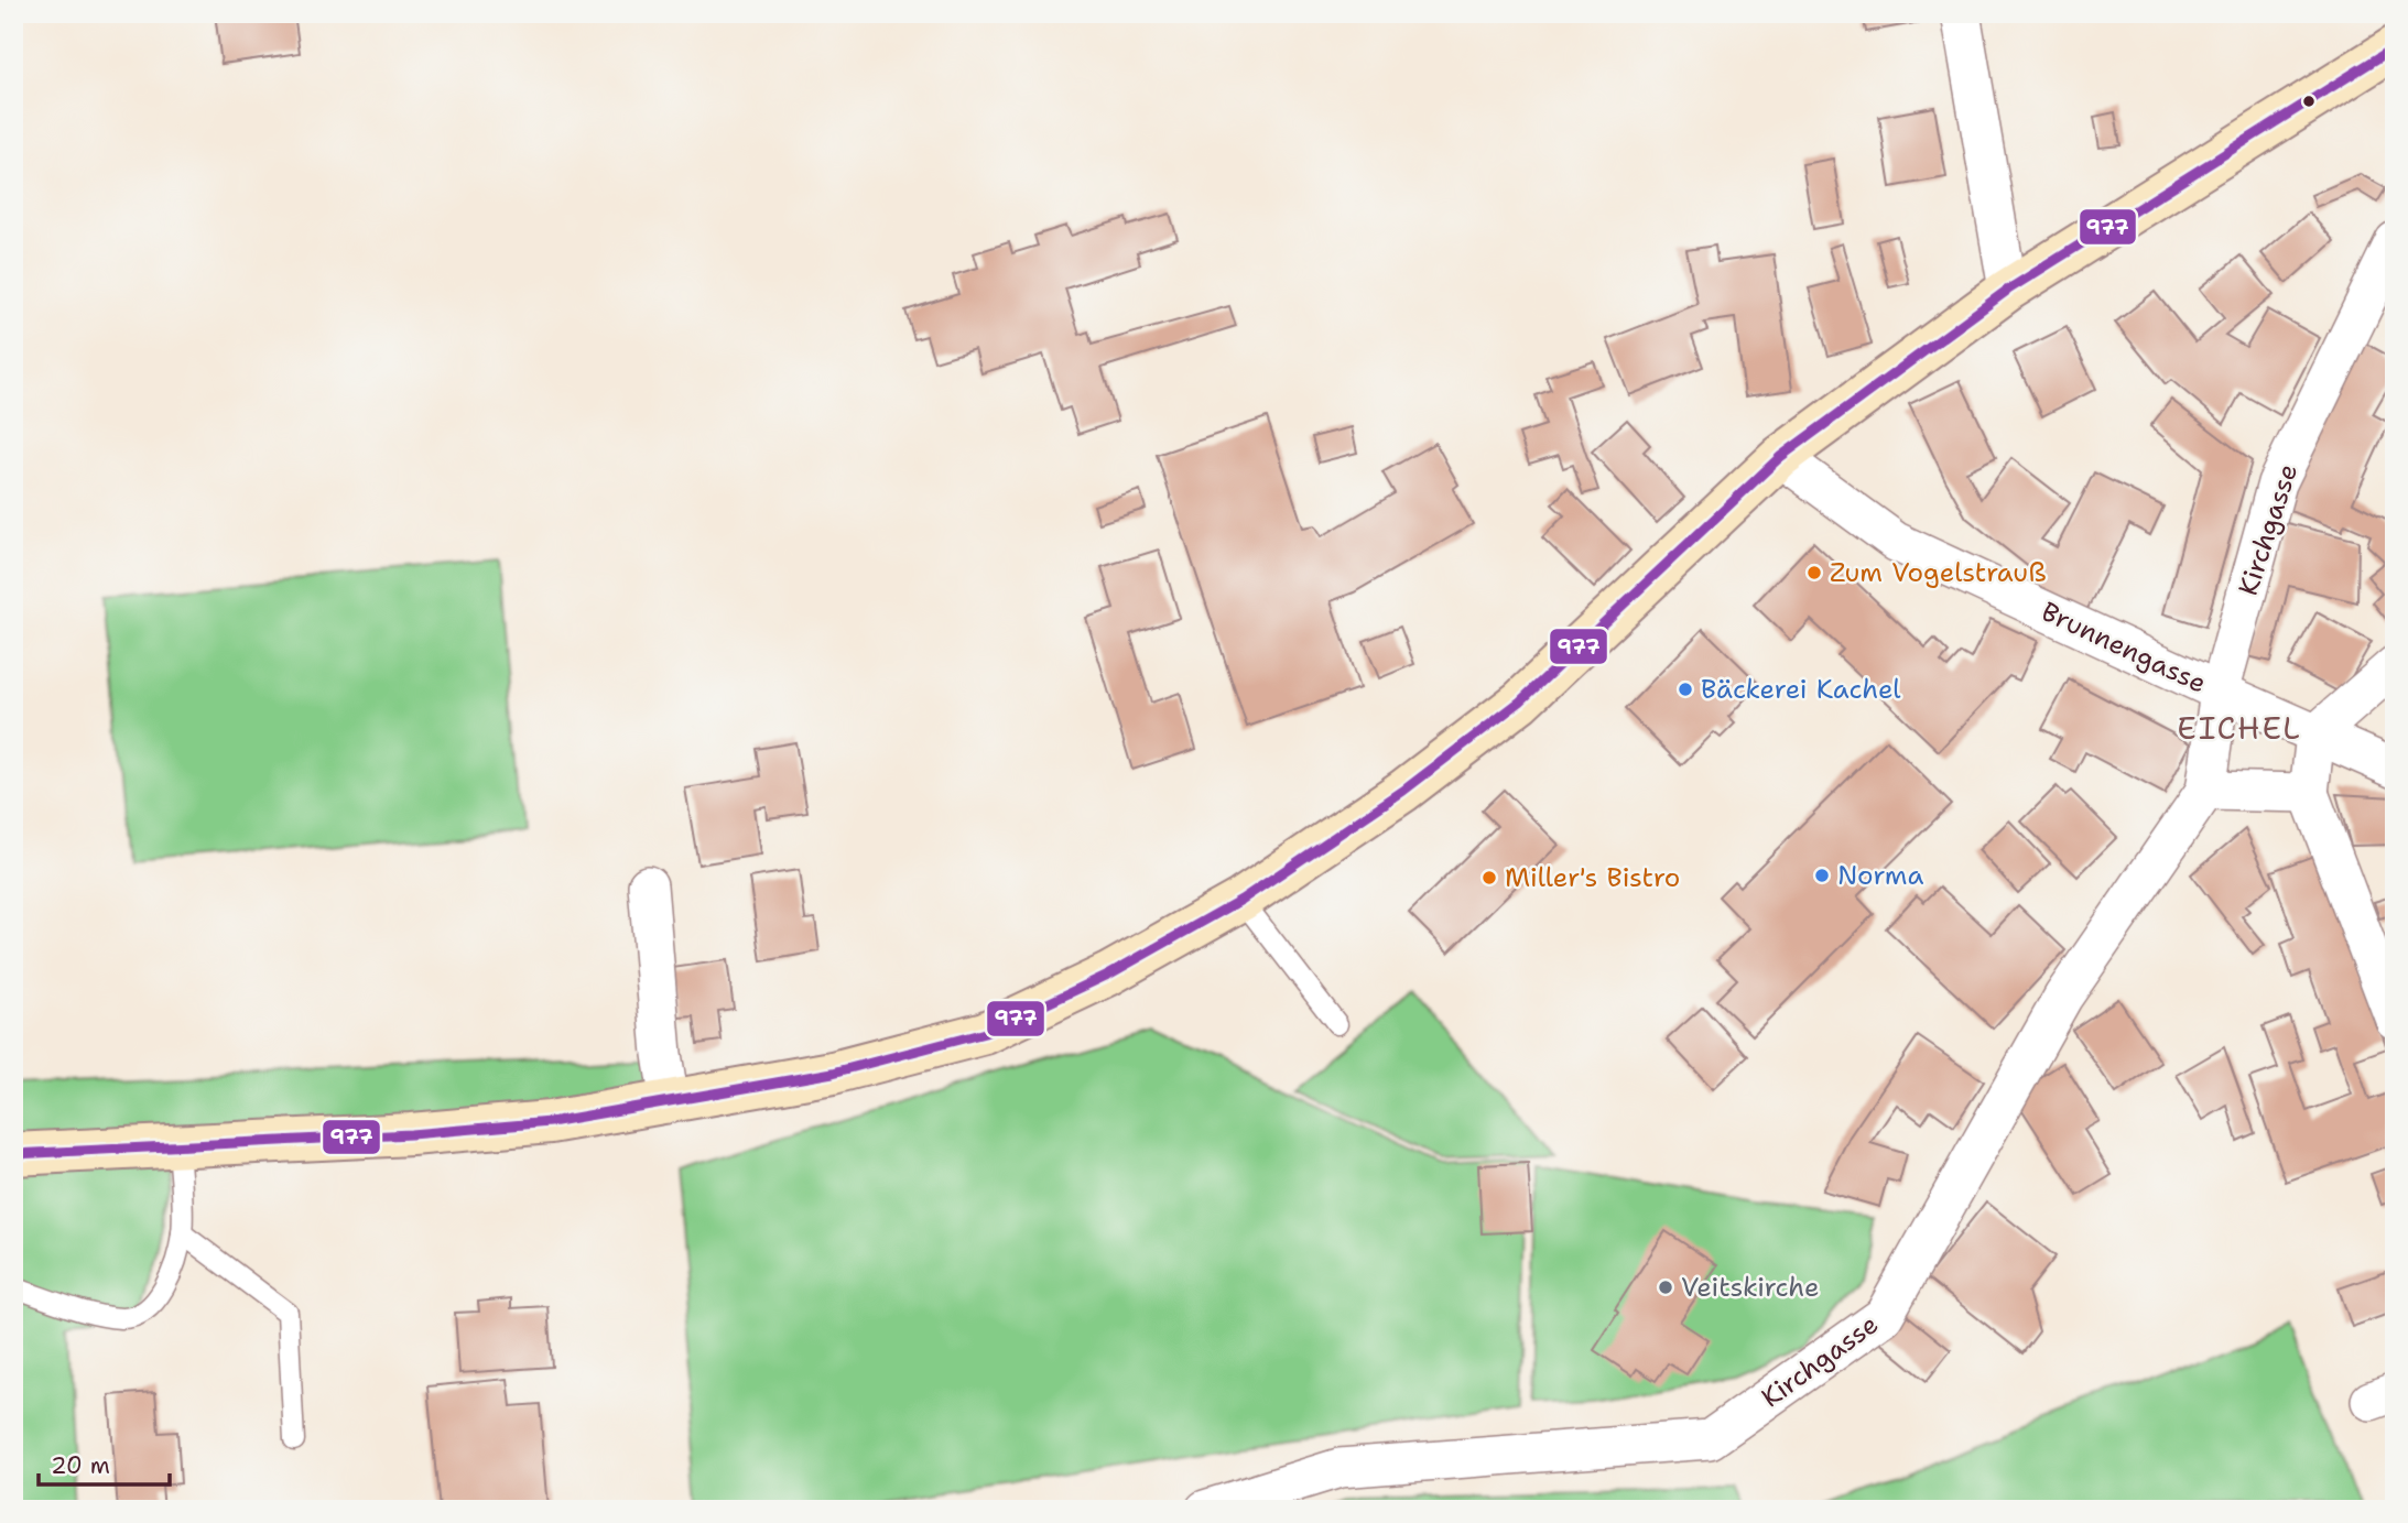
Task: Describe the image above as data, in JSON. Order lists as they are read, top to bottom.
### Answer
{
  "streets": {
    "street": ["Kirchgasse", "Brunnengasse"]
  },
  "crossings": [
    ["Kirchgasse", "Brunnengasse"]
  ],
  "districts": ["EICHEL"],
  "places": [
    "Zum Vogelstrauß",
    "Bäckerei Kachel",
    "Norma",
    "Miller's Bistro",
    "Veitskirche"
  ],
  "lines": ["transit line 977"],
  "scale_bar": "20 m"
}
